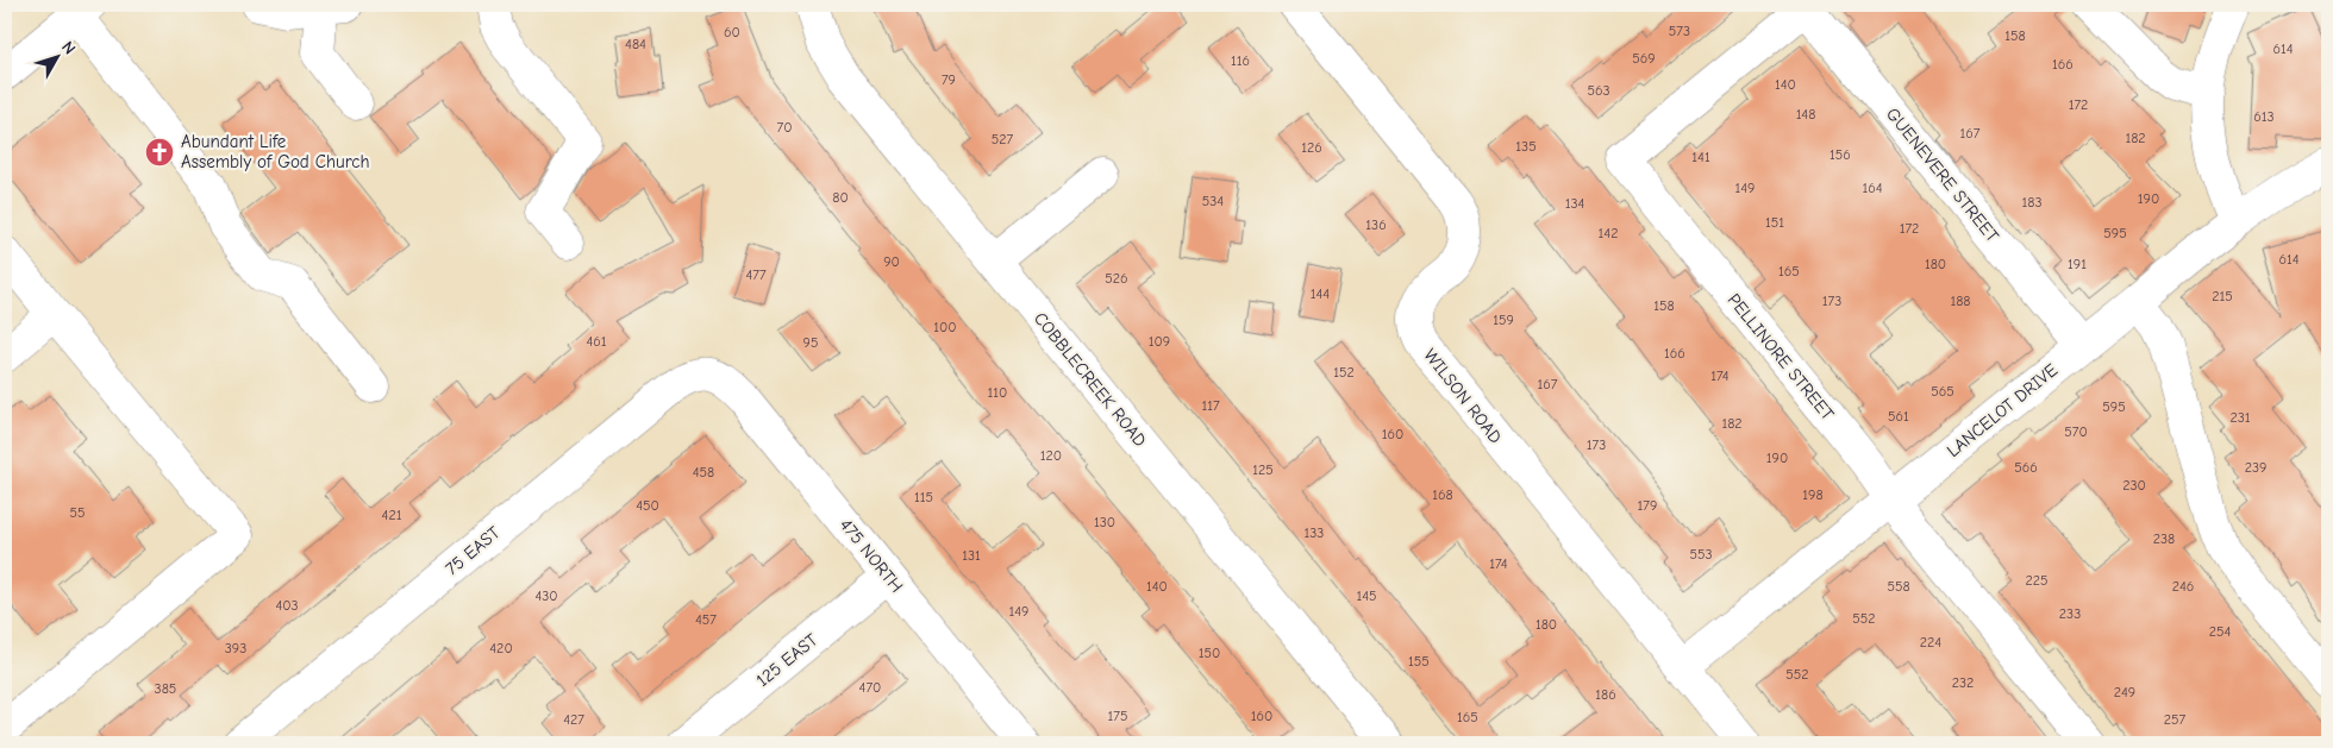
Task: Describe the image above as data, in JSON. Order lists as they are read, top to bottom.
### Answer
{
  "streets": {
    "street": [
      "GUENEVERE STREET",
      "PELLINORE STREET",
      "COBBLECREEK ROAD",
      "WILSON ROAD",
      "LANCELOT DRIVE",
      "75 EAST",
      "475 NORTH",
      "125 EAST"
    ]
  },
  "crossings": [
    ["GUENEVERE STREET", "PELLINORE STREET"],
    ["GUENEVERE STREET", "LANCELOT DRIVE"],
    ["PELLINORE STREET", "LANCELOT DRIVE"],
    ["WILSON ROAD", "LANCELOT DRIVE"],
    ["75 EAST", "475 NORTH"],
    ["475 NORTH", "125 EAST"]
  ],
  "places": {
    "church": ["Abundant Life Assembly of God Church"]
  },
  "house_numbers": [
    "573",
    "60",
    "158",
    "484",
    "614",
    "569",
    "116",
    "166",
    "79",
    "140",
    "563",
    "172",
    "148",
    "613",
    "70",
    "167",
    "182",
    "527",
    "135",
    "126",
    "156",
    "141",
    "149",
    "164",
    "80",
    "190",
    "534",
    "183",
    "134",
    "151",
    "136",
    "172",
    "142",
    "595",
    "614",
    "90",
    "180",
    "191",
    "165",
    "477",
    "526",
    "144",
    "215",
    "173",
    "188",
    "158",
    "159",
    "100",
    "461",
    "109",
    "95",
    "166",
    "152",
    "174",
    "167",
    "565",
    "110",
    "117",
    "595",
    "561",
    "231",
    "182",
    "570",
    "160",
    "173",
    "120",
    "190",
    "566",
    "239",
    "125",
    "458",
    "230",
    "168",
    "198",
    "115",
    "450",
    "179",
    "55",
    "421",
    "130",
    "133",
    "238",
    "553",
    "131",
    "174",
    "225",
    "140",
    "558",
    "246",
    "430",
    "145",
    "403",
    "149",
    "233",
    "552",
    "457",
    "180",
    "254",
    "224",
    "393",
    "420",
    "150",
    "155",
    "552",
    "232",
    "470",
    "385",
    "249",
    "186",
    "175",
    "160",
    "165",
    "427",
    "257"
  ],
  "north": "top right"
}
